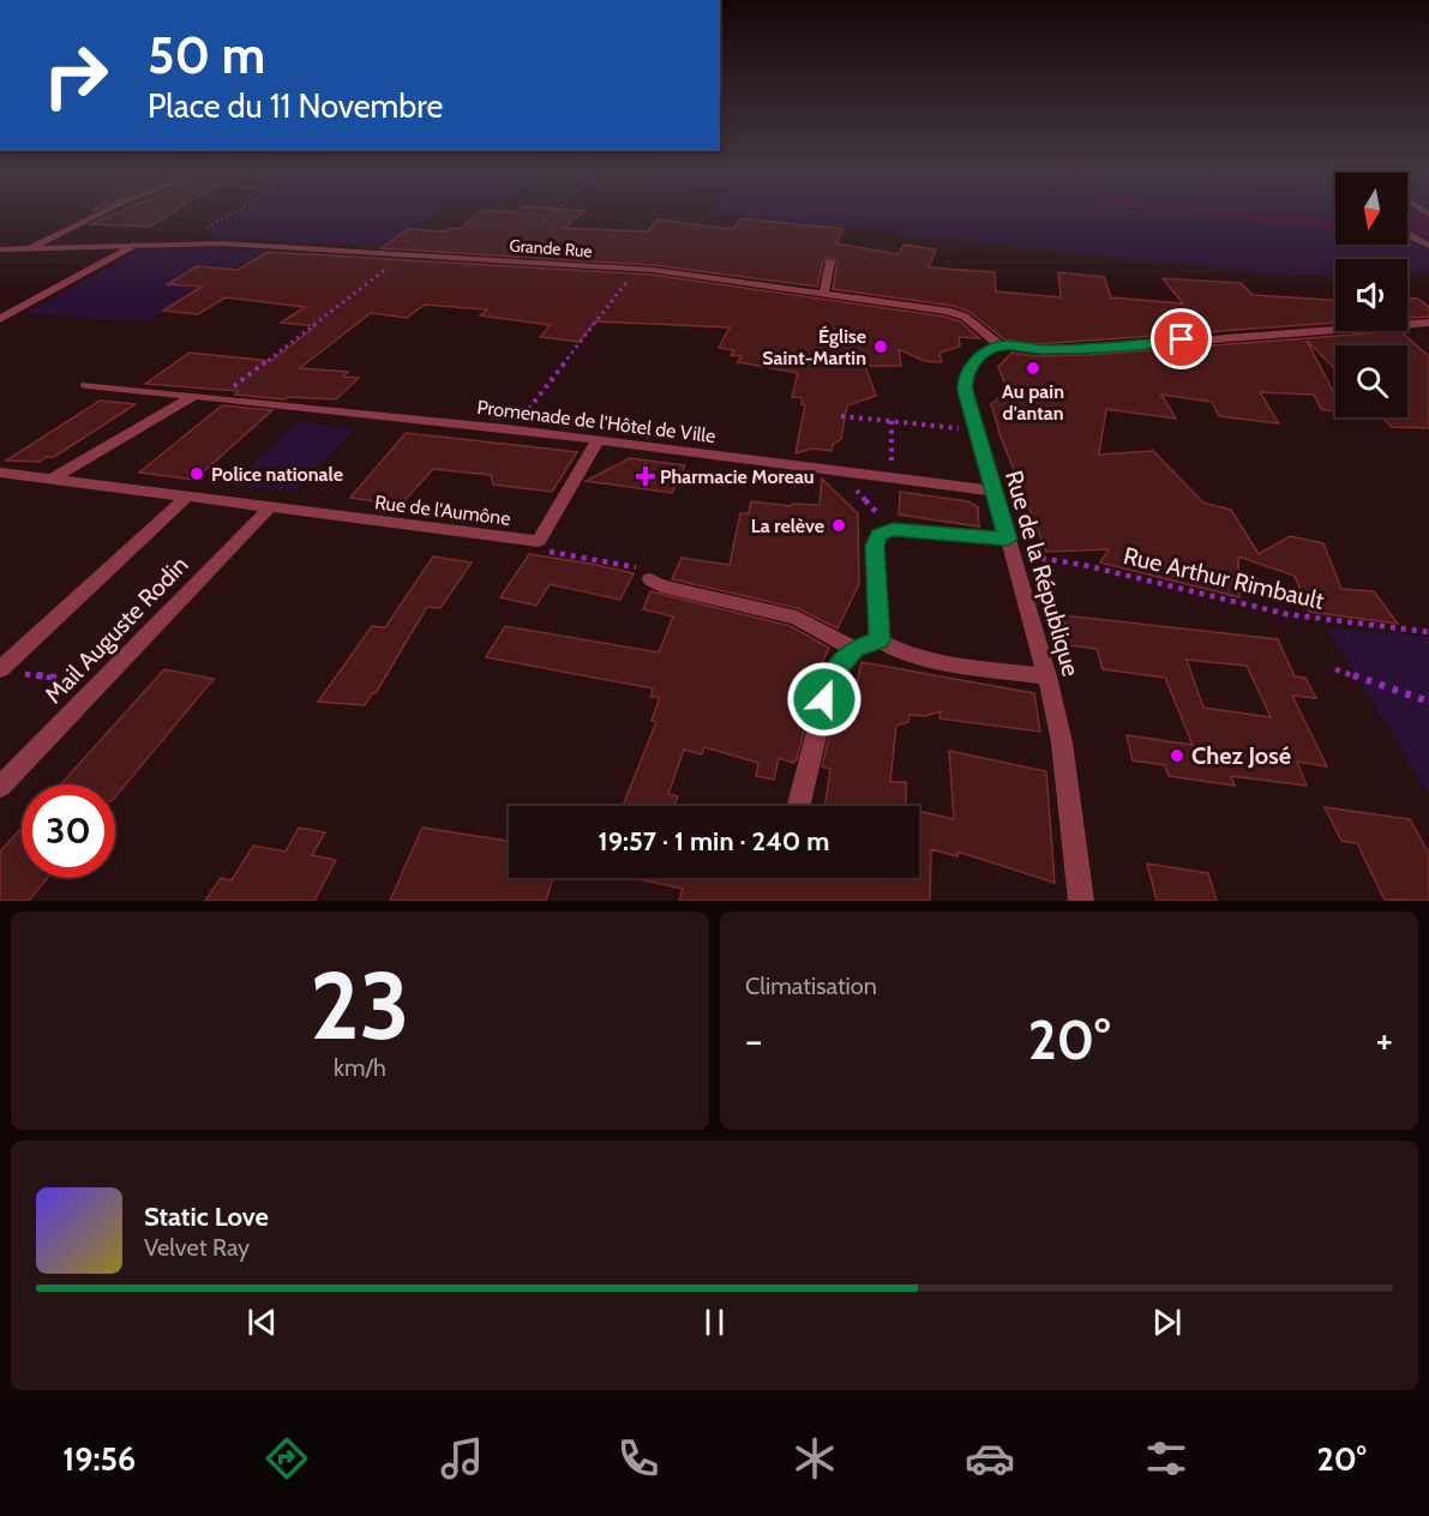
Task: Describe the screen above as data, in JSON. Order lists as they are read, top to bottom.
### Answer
{
  "streets": {
    "street": [
      "Grande Rue",
      "Promenade de l'Hôtel de Ville",
      "Rue de l'Aumône",
      "Rue de la République",
      "Mail Auguste Rodin"
    ],
    "path": ["Rue Arthur Rimbault"]
  },
  "crossings": [
    ["Grande Rue", "Rue de la République"],
    ["Promenade de l'Hôtel de Ville", "Rue de la République"],
    ["Rue de l'Aumône", "Mail Auguste Rodin"],
    ["Rue de la République", "Rue Arthur Rimbault"]
  ],
  "places": {
    "other": [
      "Église Saint-Martin",
      "Au pain d'antan",
      "Police nationale",
      "La relève",
      "Chez José"
    ],
    "health": ["Pharmacie Moreau"]
  },
  "north": "bottom",
  "page": {
    "turn": ["50 m", "Place du 11 Novembre"],
    "limit": "30",
    "trip": "19:57 · 1 min · 240 m",
    "tile": [
      ["23", "km/h"],
      "Climatisation"
    ],
    "heat": ["−", "20°", "+"],
    "song": ["Static Love", "Velvet Ray"],
    "tabs": ["19:56", "20°"]
  }
}
